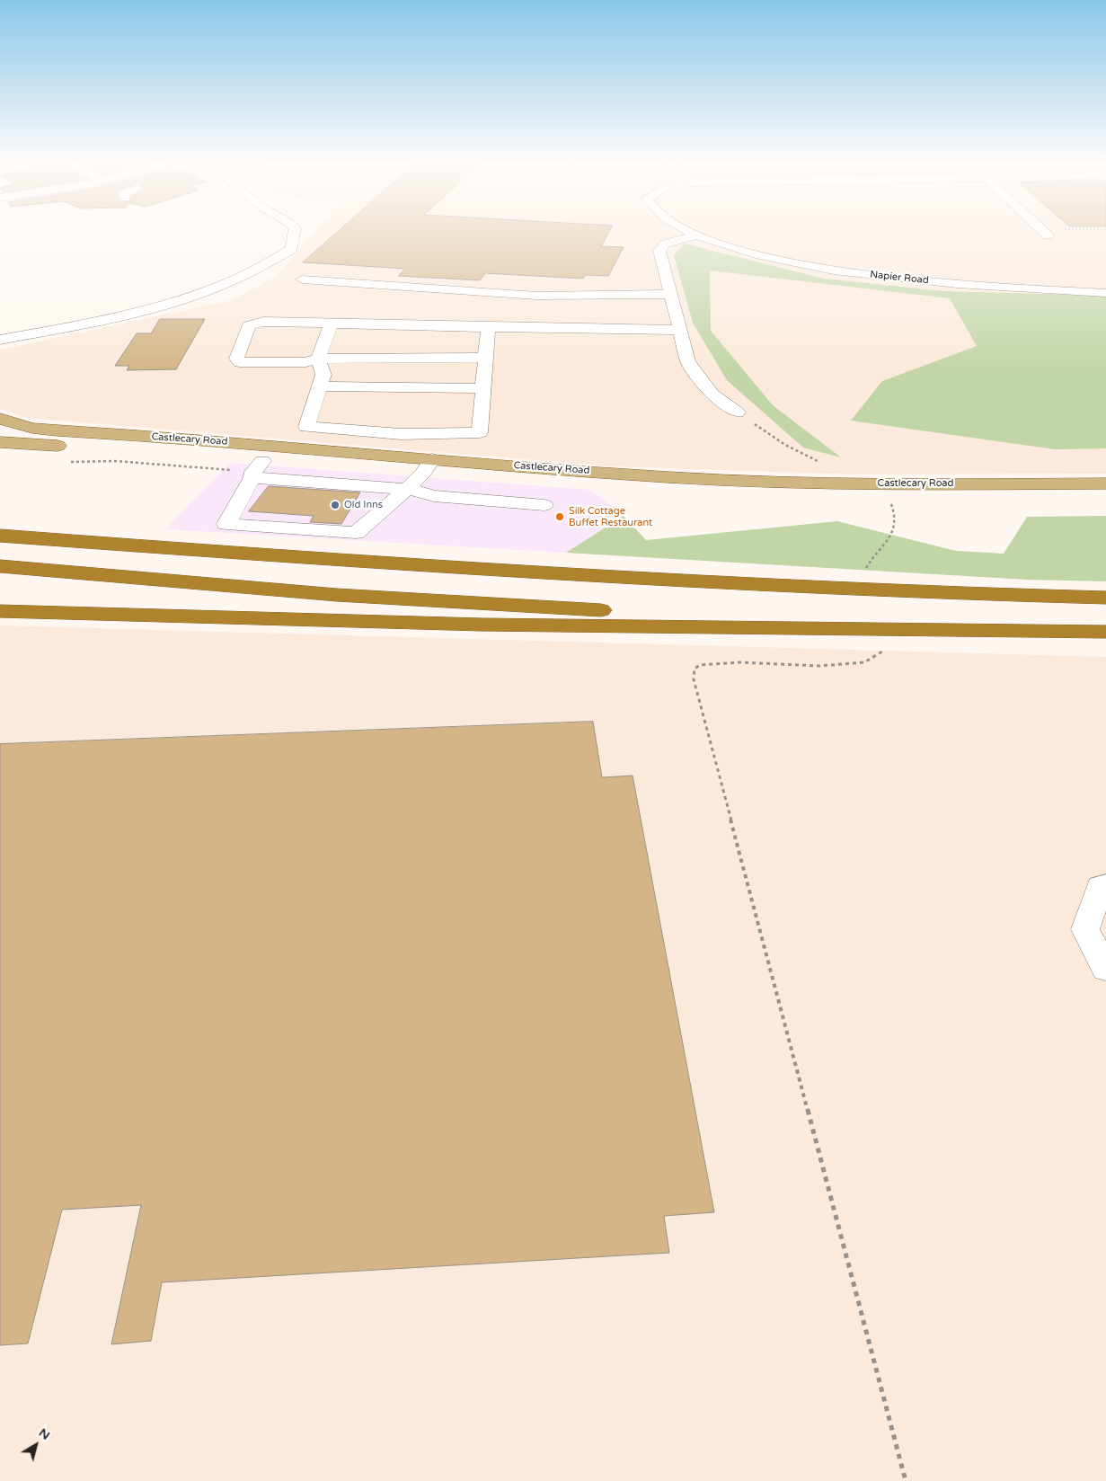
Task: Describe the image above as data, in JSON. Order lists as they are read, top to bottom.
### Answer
{
  "streets": {
    "main road": ["Castlecary Road"],
    "street": ["Napier Road"]
  },
  "places": ["Old Inns", "Silk Cottage Buffet Restaurant"],
  "north": "top right"
}
